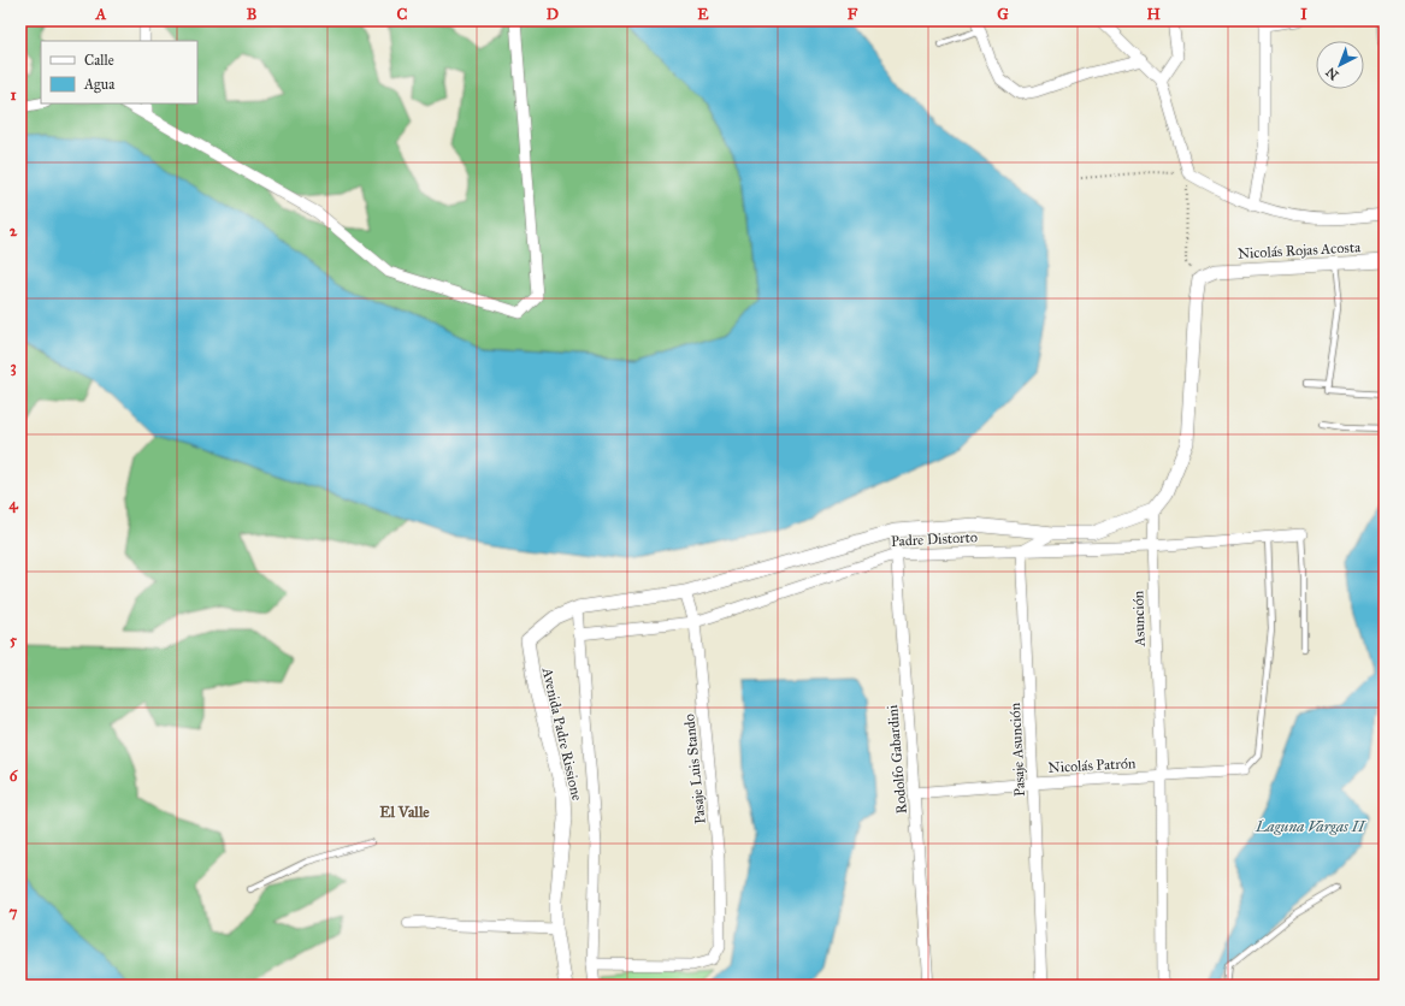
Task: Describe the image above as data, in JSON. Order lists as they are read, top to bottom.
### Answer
{
  "streets": {
    "street": [
      "Nicolás Rojas Acosta",
      "Padre Distorto",
      "Asunción",
      "Avenida Padre Rissione",
      "Pasaje Asunción",
      "Rodolfo Gabardini",
      "Nicolás Patrón",
      "Pasaje Luis Stando"
    ]
  },
  "crossings": [
    ["Padre Distorto", "Asunción"],
    ["Padre Distorto", "Avenida Padre Rissione"],
    ["Padre Distorto", "Pasaje Asunción"],
    ["Padre Distorto", "Rodolfo Gabardini"],
    ["Padre Distorto", "Pasaje Luis Stando"],
    ["Asunción", "Nicolás Patrón"],
    ["Avenida Padre Rissione", "Pasaje Luis Stando"],
    ["Pasaje Asunción", "Nicolás Patrón"],
    ["Rodolfo Gabardini", "Nicolás Patrón"]
  ],
  "districts": ["El Valle"],
  "water": ["Laguna Vargas II"],
  "legend": ["Calle", "Agua"],
  "north": "bottom left",
  "grid": {
    "columns": [
      "A",
      "B",
      "C",
      "D",
      "E",
      "F",
      "G",
      "H",
      "I"
    ],
    "rows": [
      "1",
      "2",
      "3",
      "4",
      "5",
      "6",
      "7"
    ]
  }
}
